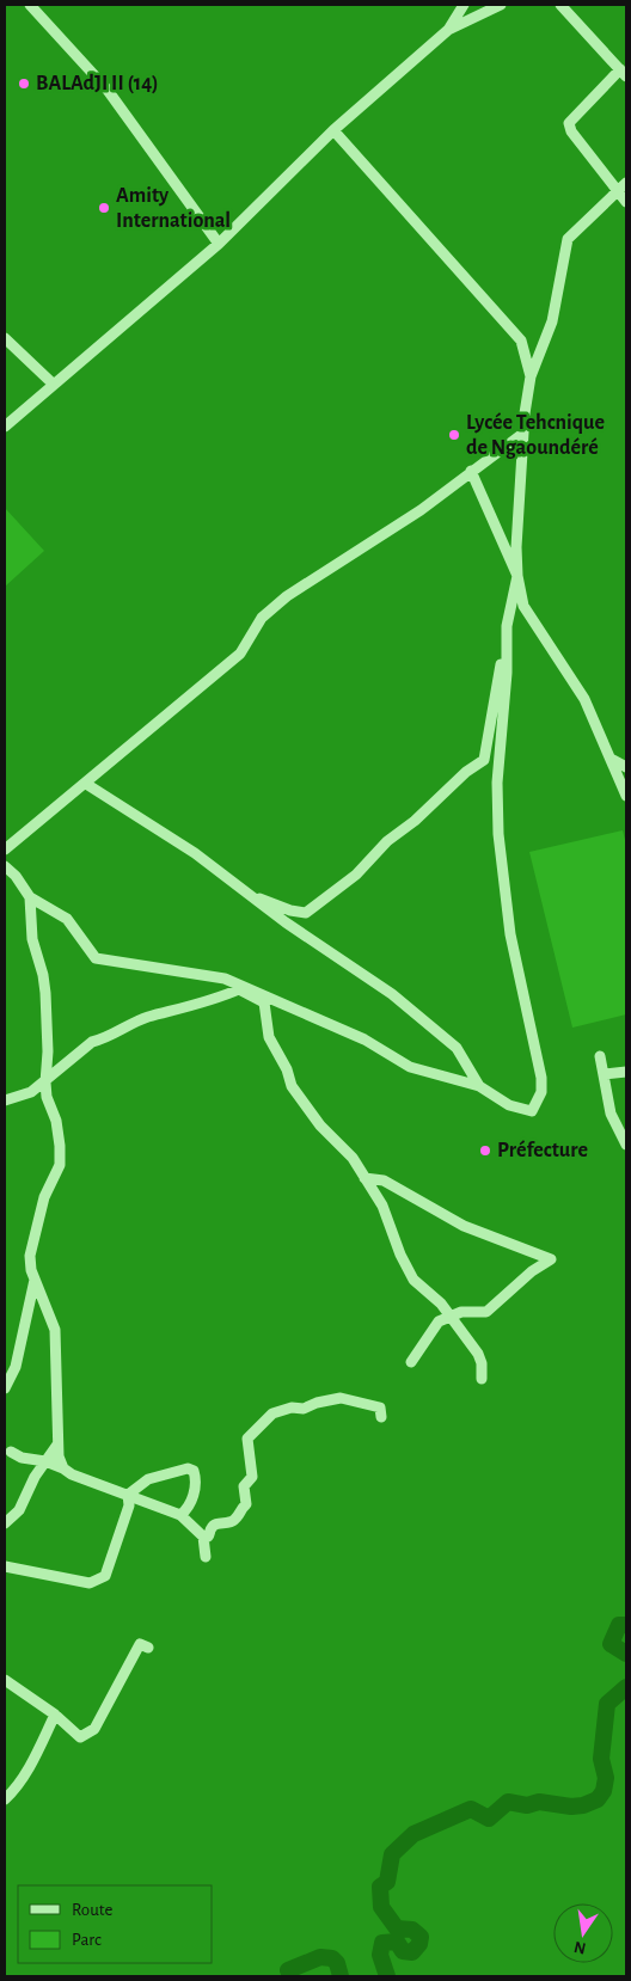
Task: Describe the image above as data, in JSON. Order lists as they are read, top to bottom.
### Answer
{
  "places": [
    "BALAdJI II (14)",
    "Amity International",
    "Lycée Tehcnique de Ngaoundéré",
    "Préfecture"
  ],
  "legend": ["Route", "Parc"],
  "north": "bottom"
}
